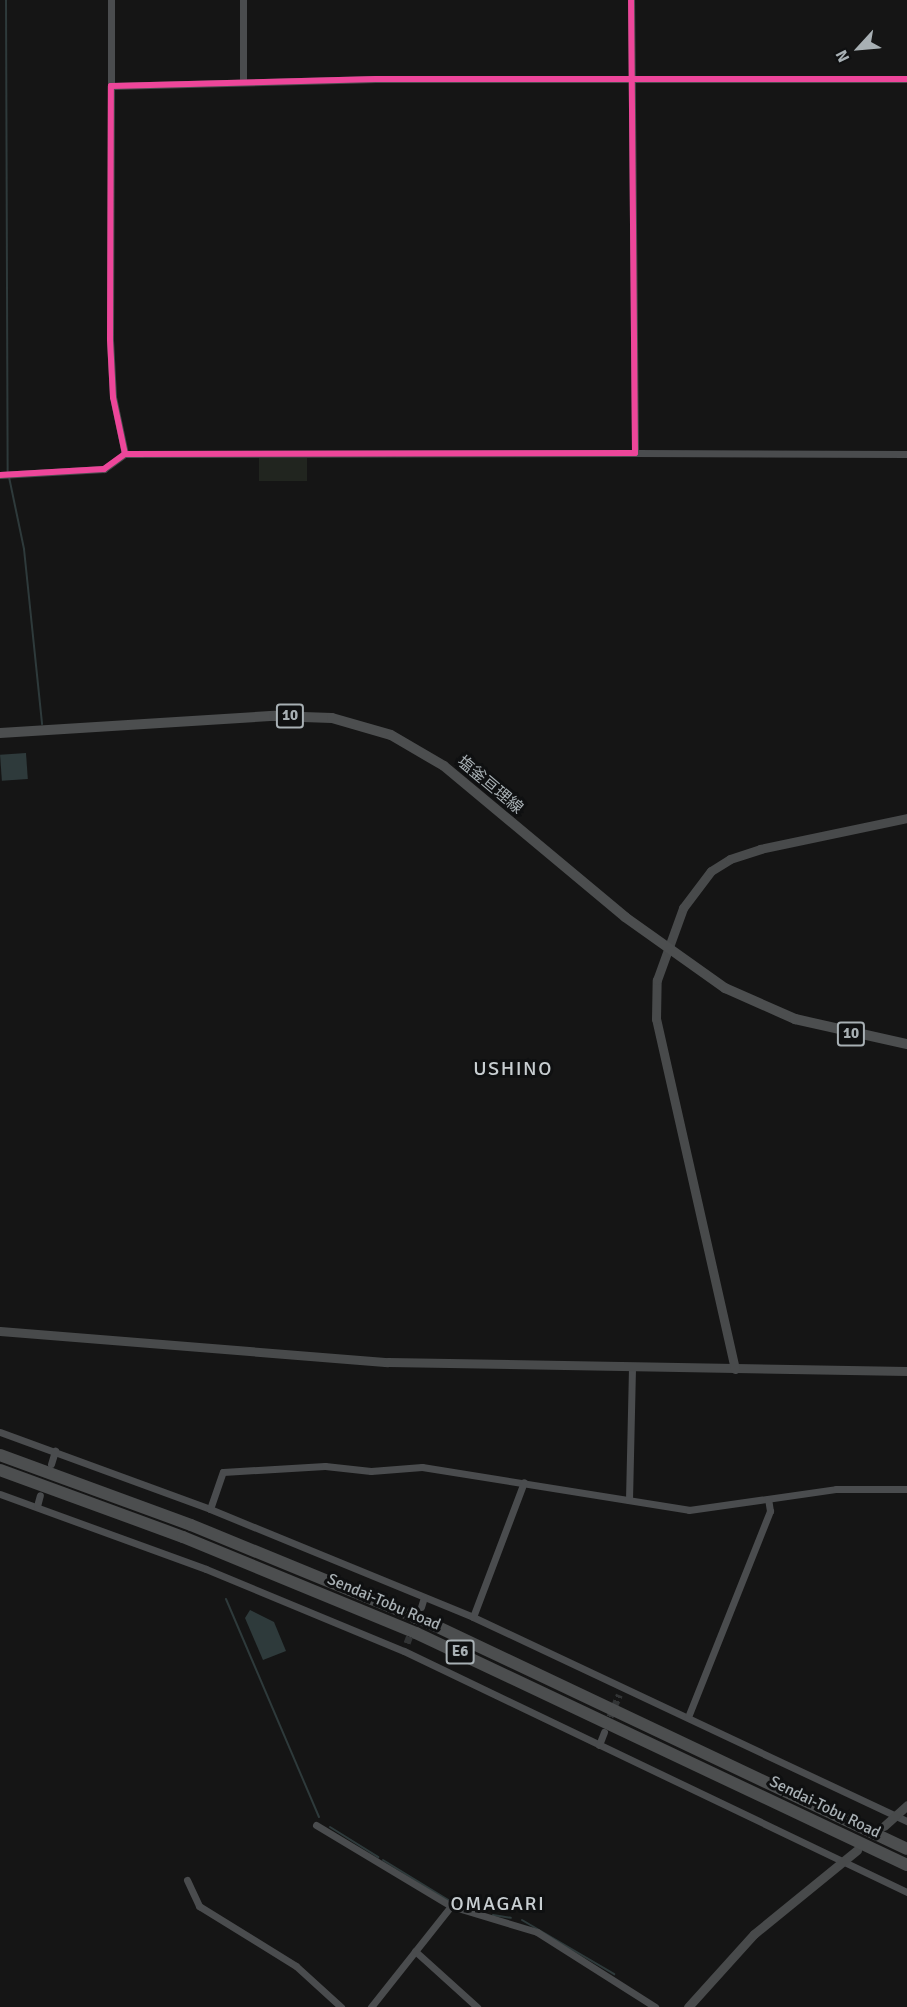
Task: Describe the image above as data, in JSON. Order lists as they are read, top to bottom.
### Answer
{
  "streets": {
    "highway": ["Sendai-Tobu Road", "E6"],
    "main road": ["10", "塩釜亘理線"]
  },
  "districts": ["USHINO", "OMAGARI"],
  "north": "bottom left"
}
